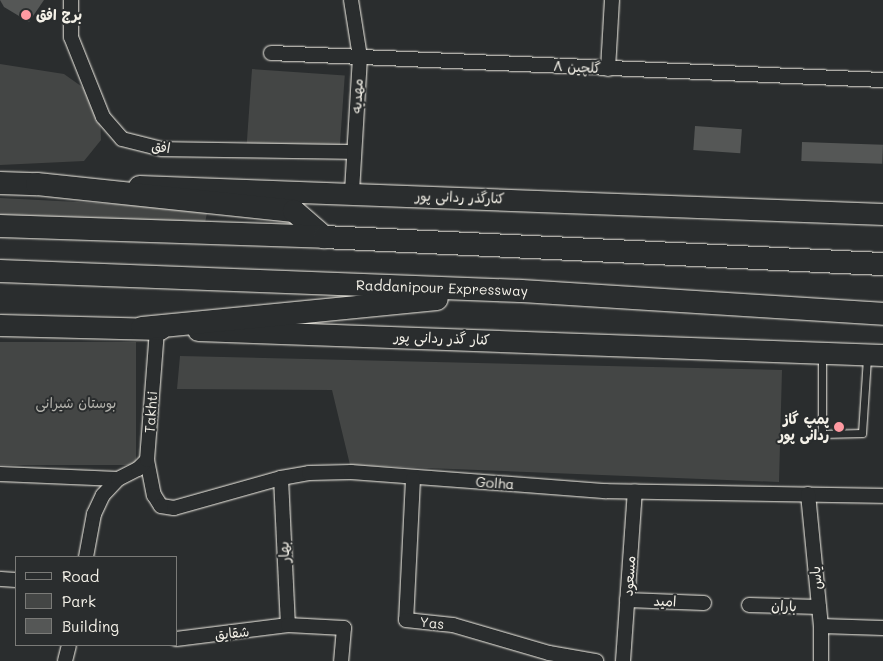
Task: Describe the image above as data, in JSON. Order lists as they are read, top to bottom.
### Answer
{
  "streets": {
    "highway": ["Raddanipour Expressway"],
    "main road": ["کنارگذر ردانی پور", "کنار گذر ردانی پور"],
    "street": [
      "گلچین ۸",
      "مهدیه",
      "افق",
      "Takhti",
      "Golha",
      "بهار",
      "مسعود",
      "یاس",
      "امید",
      "باران",
      "Yas",
      "شقایق"
    ]
  },
  "crossings": [
    ["گلچین ۸", "مهدیه"],
    ["مهدیه", "افق"],
    ["مهدیه", "کنارگذر ردانی پور"],
    ["کنار گذر ردانی پور", "Takhti"],
    ["Takhti", "Golha"],
    ["Golha", "بهار"],
    ["Golha", "مسعود"],
    ["Golha", "یاس"],
    ["Golha", "Yas"],
    ["بهار", "شقایق"],
    ["مسعود", "امید"],
    ["یاس", "باران"]
  ],
  "parks": ["بوستان شیرانی"],
  "places": ["برج افق", "پمپ گاز ردانی پور"],
  "legend": ["Road", "Park", "Building"]
}
